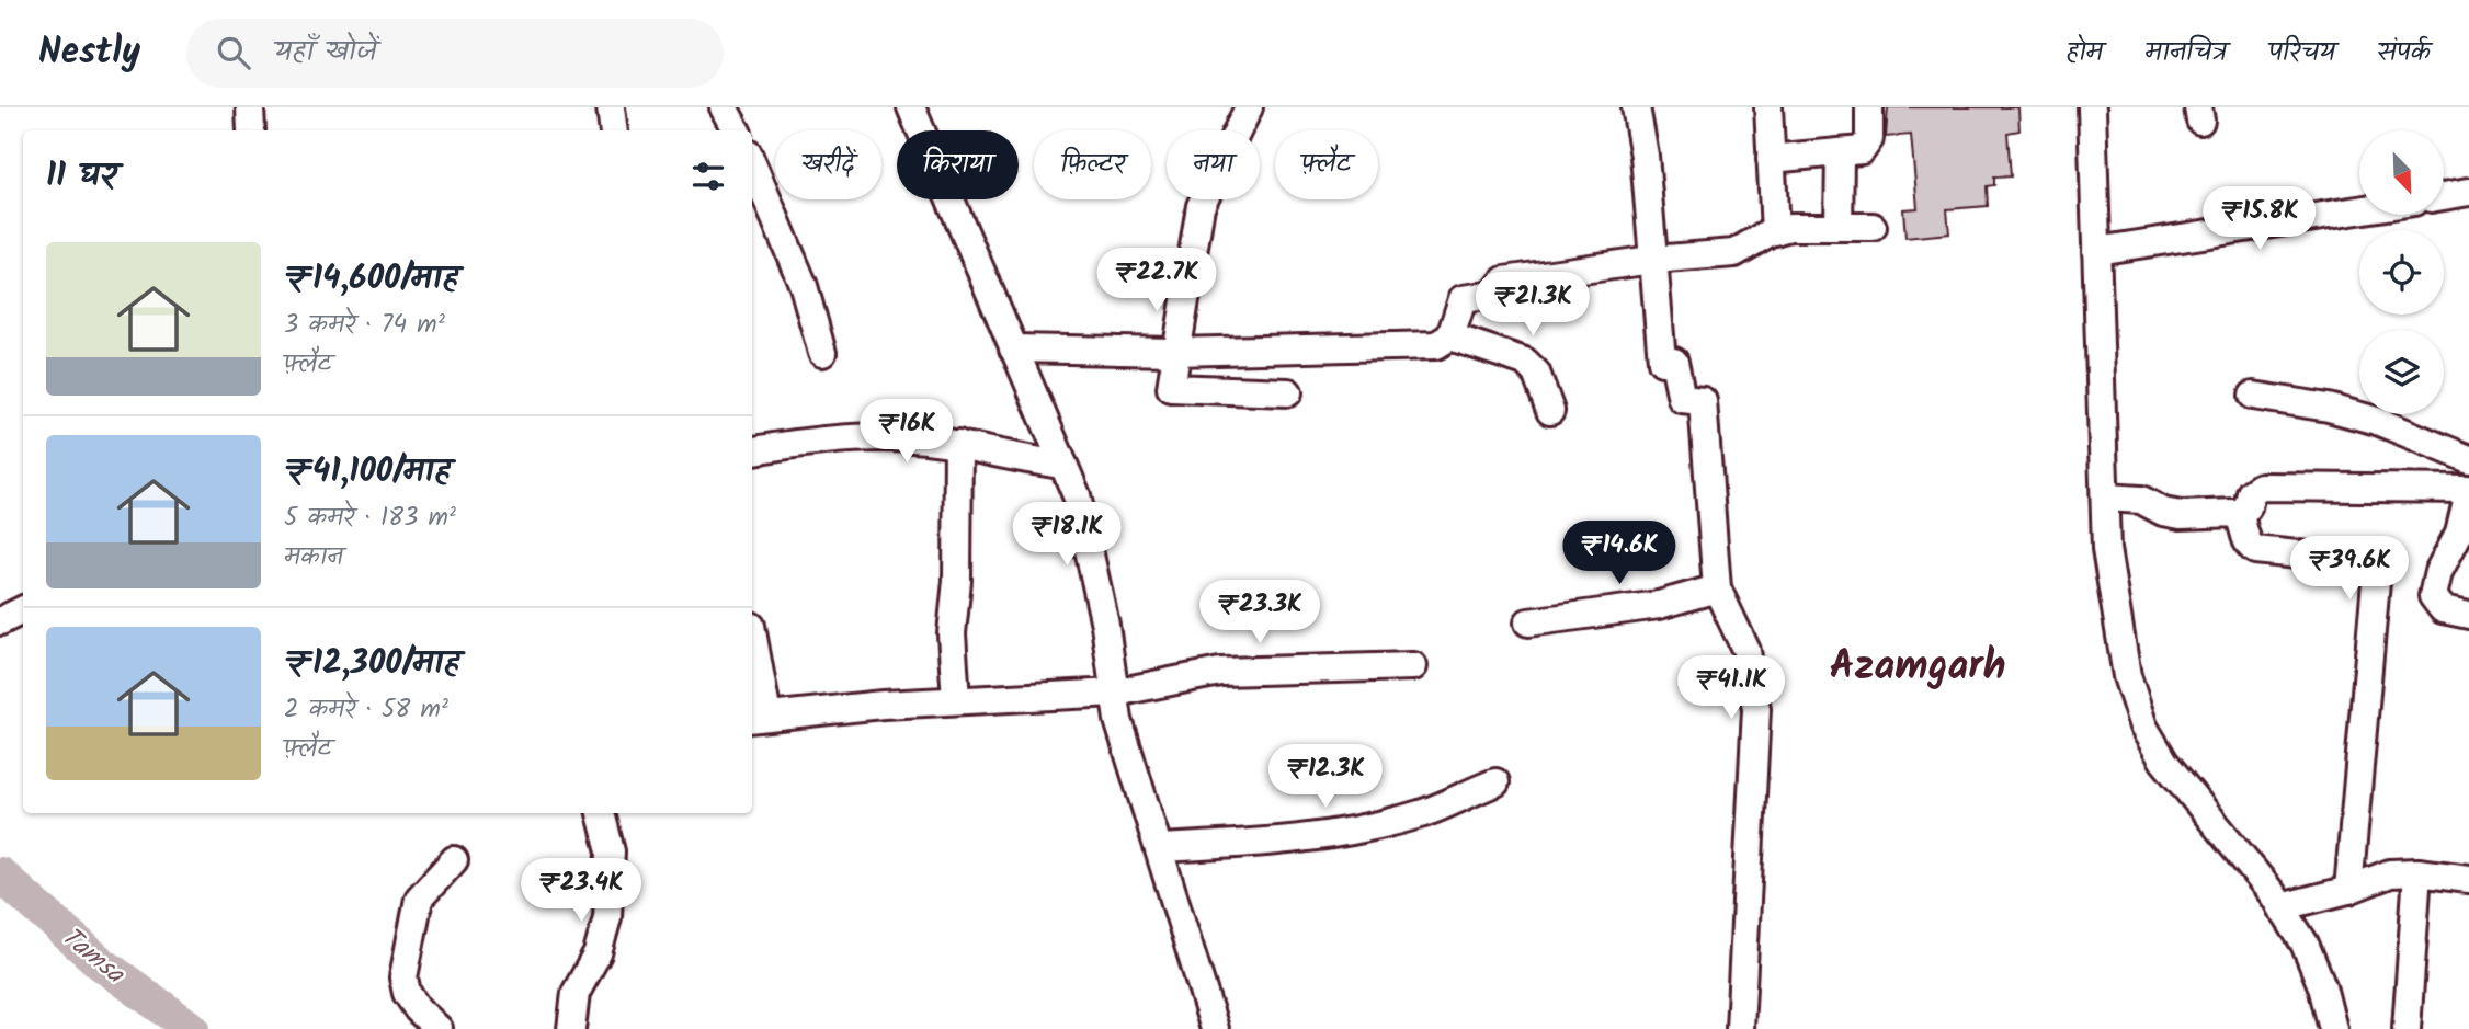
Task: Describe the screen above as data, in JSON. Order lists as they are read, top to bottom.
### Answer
{
  "districts": ["Azamgarh"],
  "water": ["Tamsa"],
  "north": "bottom right",
  "page": {
    "header": "Nestly",
    "search": "यहाँ खोजें",
    "nav": [
      "होम",
      "मानचित्र",
      "परिचय",
      "संपर्क"
    ],
    "chip": [
      "खरीदें",
      "किराया",
      "फ़िल्टर",
      "नया",
      "फ़्लैट"
    ],
    "heading": "11 घर",
    "price": [
      "₹15.8K",
      "₹22.7K",
      "₹21.3K",
      "₹16K",
      "₹18.1K",
      "₹14.6K",
      "₹39.6K",
      "₹23.3K",
      "₹41.1K",
      "₹12.3K",
      "₹23.4K"
    ],
    "list": [
      {
        "name": "₹14,600/माह",
        "note": "3 कमरे · 74 m² · फ़्लैट"
      },
      {
        "name": "₹41,100/माह",
        "note": "5 कमरे · 183 m² · मकान"
      },
      {
        "name": "₹12,300/माह",
        "note": "2 कमरे · 58 m² · फ़्लैट"
      }
    ]
  }
}
